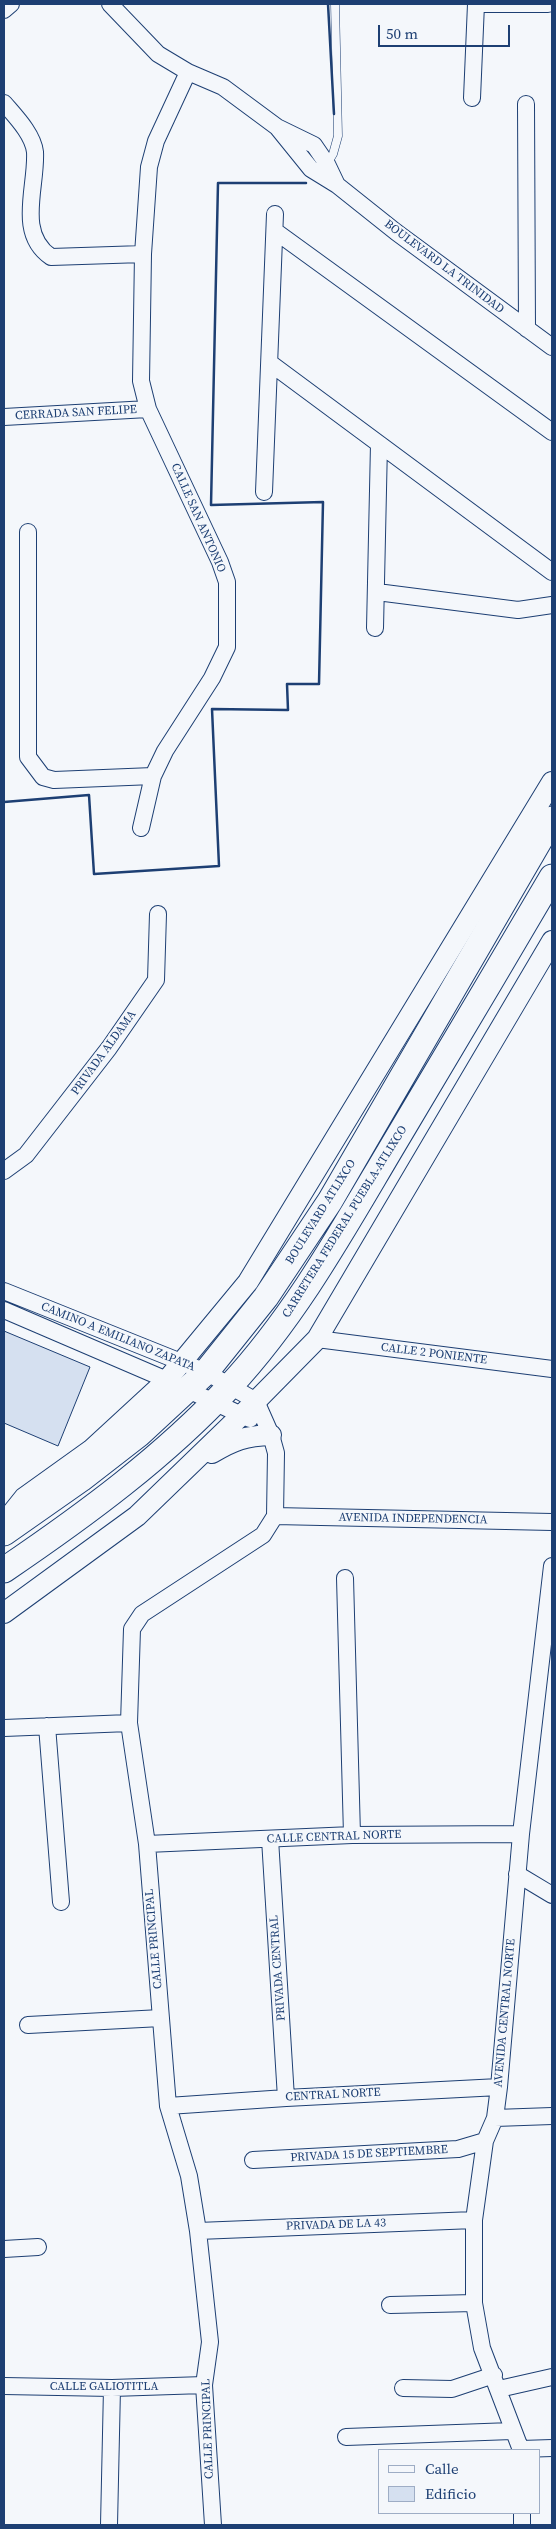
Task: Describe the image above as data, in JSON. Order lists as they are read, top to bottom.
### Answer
{
  "streets": {
    "main road": ["BOULEVARD ATLIXCO", "CARRETERA FEDERAL PUEBLA-ATLIXCO"],
    "street": [
      "BOULEVARD LA TRINIDAD",
      "CERRADA SAN FELIPE",
      "CALLE SAN ANTONIO",
      "PRIVADA ALDAMA",
      "CAMINO A EMILIANO ZAPATA",
      "CALLE 2 PONIENTE",
      "AVENIDA INDEPENDENCIA",
      "CALLE CENTRAL NORTE",
      "CALLE PRINCIPAL",
      "PRIVADA CENTRAL",
      "AVENIDA CENTRAL NORTE",
      "CENTRAL NORTE",
      "PRIVADA 15 DE SEPTIEMBRE",
      "PRIVADA DE LA 43",
      "CALLE GALIOTITLA"
    ]
  },
  "crossings": [
    ["BOULEVARD LA TRINIDAD", "CALLE SAN ANTONIO"],
    ["CERRADA SAN FELIPE", "CALLE SAN ANTONIO"],
    ["BOULEVARD ATLIXCO", "CAMINO A EMILIANO ZAPATA"],
    ["CARRETERA FEDERAL PUEBLA-ATLIXCO", "CAMINO A EMILIANO ZAPATA"],
    ["AVENIDA INDEPENDENCIA", "CALLE PRINCIPAL"],
    ["CALLE CENTRAL NORTE", "CALLE PRINCIPAL"],
    ["CALLE CENTRAL NORTE", "PRIVADA CENTRAL"],
    ["CALLE CENTRAL NORTE", "AVENIDA CENTRAL NORTE"],
    ["CALLE PRINCIPAL", "CENTRAL NORTE"],
    ["CALLE PRINCIPAL", "PRIVADA DE LA 43"],
    ["CALLE PRINCIPAL", "CALLE GALIOTITLA"],
    ["PRIVADA CENTRAL", "CENTRAL NORTE"],
    ["AVENIDA CENTRAL NORTE", "CENTRAL NORTE"],
    ["AVENIDA CENTRAL NORTE", "PRIVADA 15 DE SEPTIEMBRE"],
    ["AVENIDA CENTRAL NORTE", "PRIVADA DE LA 43"]
  ],
  "legend": ["Calle", "Edificio"],
  "scale_bar": "50 m"
}
